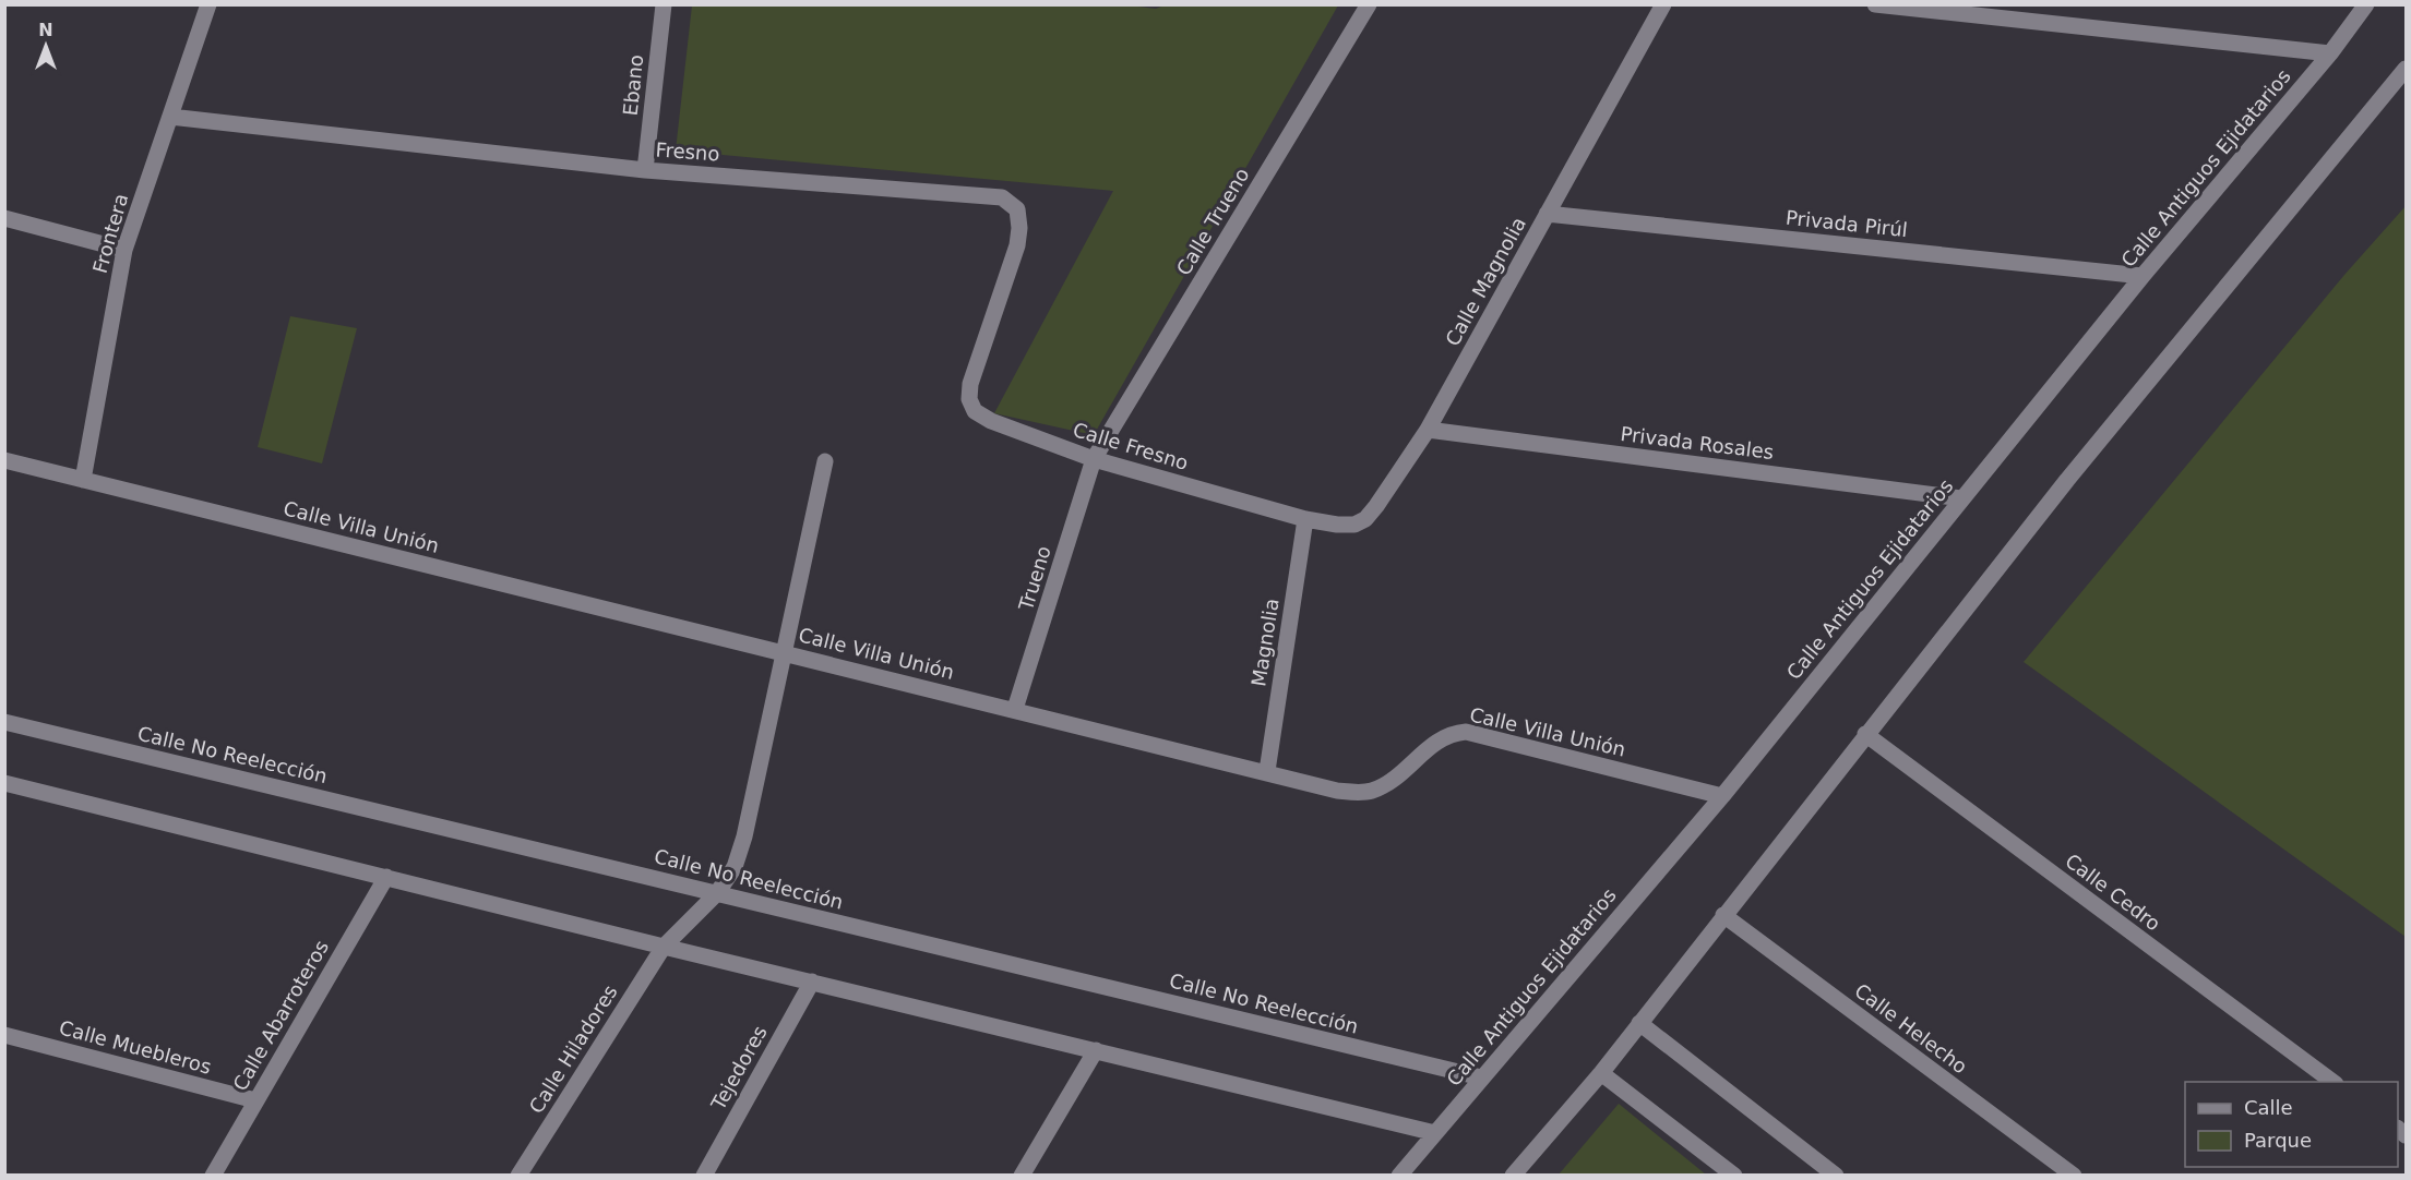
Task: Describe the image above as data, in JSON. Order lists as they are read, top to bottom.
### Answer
{
  "streets": {
    "street": [
      "Ebano",
      "Fresno",
      "Calle Antiguos Ejidatarios",
      "Calle Trueno",
      "Privada Pirúl",
      "Frontera",
      "Calle Magnolia",
      "Privada Rosales",
      "Calle Fresno",
      "Calle Villa Unión",
      "Trueno",
      "Magnolia",
      "Calle No Reelección",
      "Calle Cedro",
      "Calle Abarroteros",
      "Calle Helecho",
      "Calle Muebleros",
      "Calle Hiladores",
      "Tejedores"
    ]
  },
  "crossings": [
    ["Ebano", "Fresno"],
    ["Fresno", "Frontera"],
    ["Fresno", "Calle Fresno"],
    ["Calle Antiguos Ejidatarios", "Privada Pirúl"],
    ["Calle Antiguos Ejidatarios", "Privada Rosales"],
    ["Calle Antiguos Ejidatarios", "Calle Villa Unión"],
    ["Calle Antiguos Ejidatarios", "Calle No Reelección"],
    ["Calle Trueno", "Calle Fresno"],
    ["Calle Trueno", "Trueno"],
    ["Privada Pirúl", "Calle Magnolia"],
    ["Frontera", "Calle Villa Unión"],
    ["Calle Magnolia", "Privada Rosales"],
    ["Calle Magnolia", "Calle Fresno"],
    ["Calle Magnolia", "Magnolia"],
    ["Calle Fresno", "Trueno"],
    ["Calle Fresno", "Magnolia"],
    ["Calle Villa Unión", "Trueno"],
    ["Calle Villa Unión", "Magnolia"],
    ["Calle Villa Unión", "Calle Hiladores"],
    ["Calle No Reelección", "Calle Hiladores"],
    ["Calle Abarroteros", "Calle Muebleros"]
  ],
  "legend": ["Calle", "Parque"],
  "north": "top"
}
